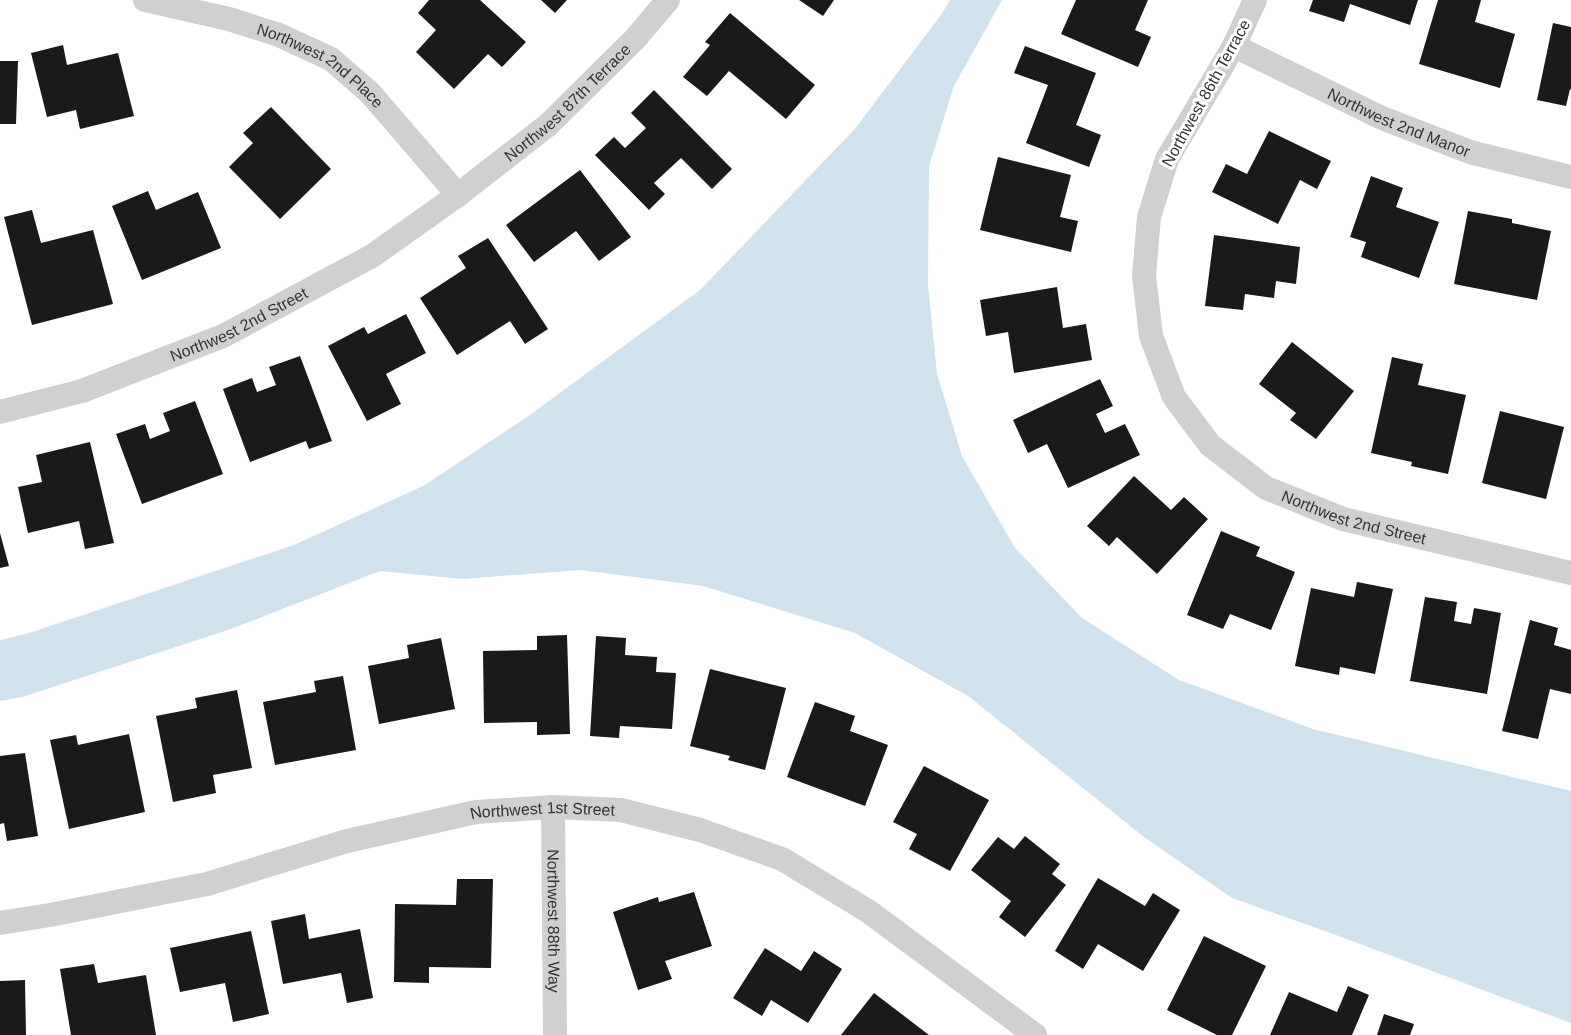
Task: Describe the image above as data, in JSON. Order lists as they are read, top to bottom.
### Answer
{
  "streets": {
    "street": [
      "Northwest 2nd Place",
      "Northwest 86th Terrace",
      "Northwest 87th Terrace",
      "Northwest 2nd Manor",
      "Northwest 2nd Street",
      "Northwest 1st Street",
      "Northwest 88th Way"
    ]
  },
  "crossings": [
    ["Northwest 2nd Place", "Northwest 87th Terrace"],
    ["Northwest 2nd Place", "Northwest 2nd Street"],
    ["Northwest 86th Terrace", "Northwest 2nd Manor"],
    ["Northwest 86th Terrace", "Northwest 2nd Street"],
    ["Northwest 87th Terrace", "Northwest 2nd Street"],
    ["Northwest 1st Street", "Northwest 88th Way"]
  ]
}
